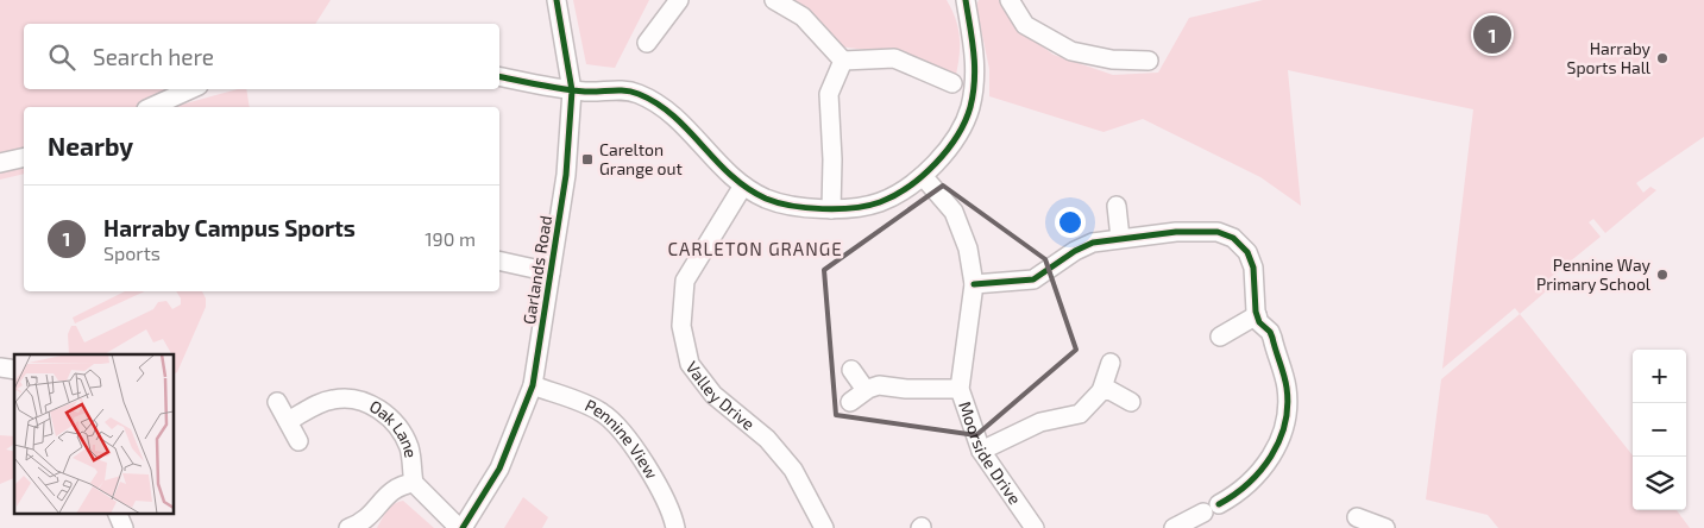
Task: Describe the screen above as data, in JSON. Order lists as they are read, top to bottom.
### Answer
{
  "streets": {
    "street": [
      "Garlands Road",
      "Valley Drive",
      "Oak Lane",
      "Pennine View",
      "Moorside Drive"
    ]
  },
  "crossings": [
    ["Garlands Road", "Oak Lane"],
    ["Garlands Road", "Pennine View"]
  ],
  "districts": ["CARLETON GRANGE"],
  "places": {
    "other": ["Harraby Sports Hall", "Pennine Way Primary School"],
    "transit": ["Carelton Grange out"]
  },
  "page": {
    "pins": "1",
    "search": "Search here",
    "heading": "Nearby",
    "list": [
      {
        "mark": "1",
        "name": "Harraby Campus Sports",
        "note": "Sports",
        "value": "190 m"
      }
    ],
    "map_buttons": ["+", "−"]
  }
}
